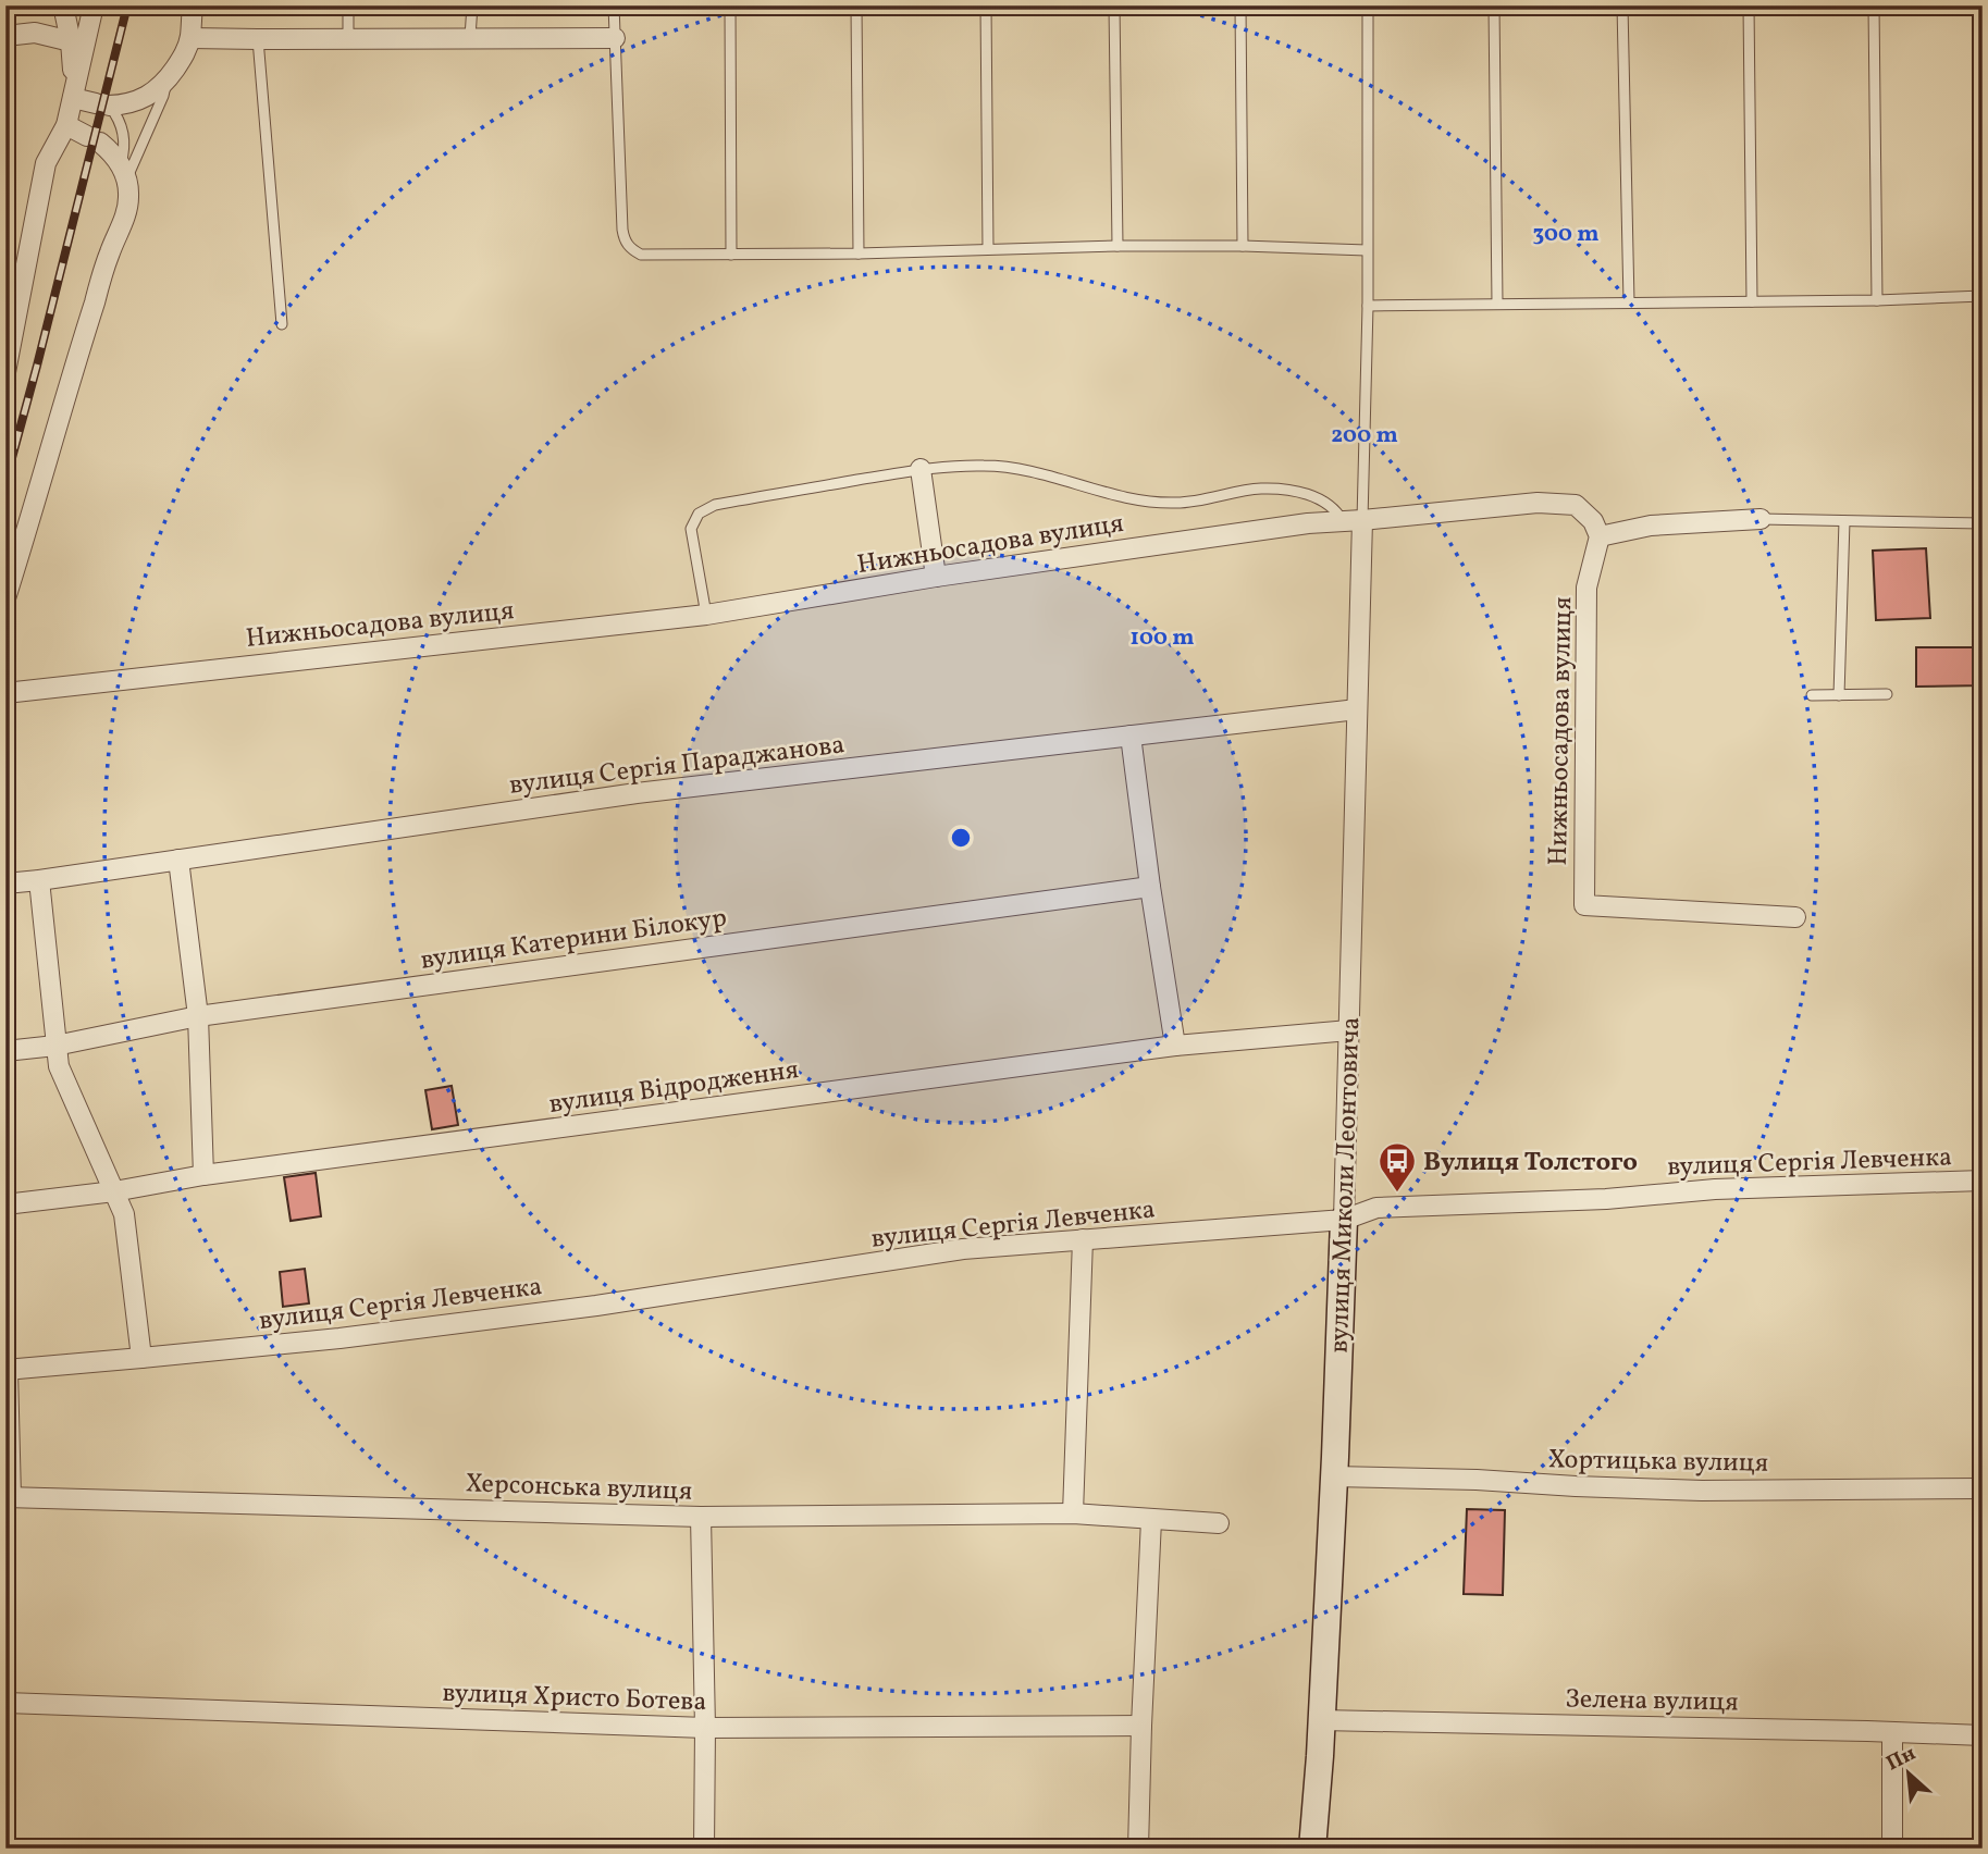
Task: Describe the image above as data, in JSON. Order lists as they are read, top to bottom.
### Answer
{
  "streets": {
    "street": [
      "Нижньосадова вулиця",
      "вулиця Сергія Параджанова",
      "вулиця Катерини Білокур",
      "вулиця Відродження",
      "вулиця Сергія Левченка",
      "вулиця Миколи Леонтовича",
      "Хортицька вулиця",
      "Херсонська вулиця",
      "вулиця Христо Ботева",
      "Зелена вулиця"
    ]
  },
  "crossings": [
    ["Нижньосадова вулиця", "вулиця Миколи Леонтовича"],
    ["вулиця Сергія Параджанова", "вулиця Миколи Леонтовича"],
    ["вулиця Відродження", "вулиця Миколи Леонтовича"],
    ["вулиця Сергія Левченка", "вулиця Миколи Леонтовича"],
    ["вулиця Миколи Леонтовича", "Хортицька вулиця"],
    ["вулиця Миколи Леонтовича", "Зелена вулиця"]
  ],
  "places": {
    "bus stop": ["Вулиця Толстого"]
  },
  "north": "top left",
  "rings": ["300 m", "200 m", "100 m"]
}
